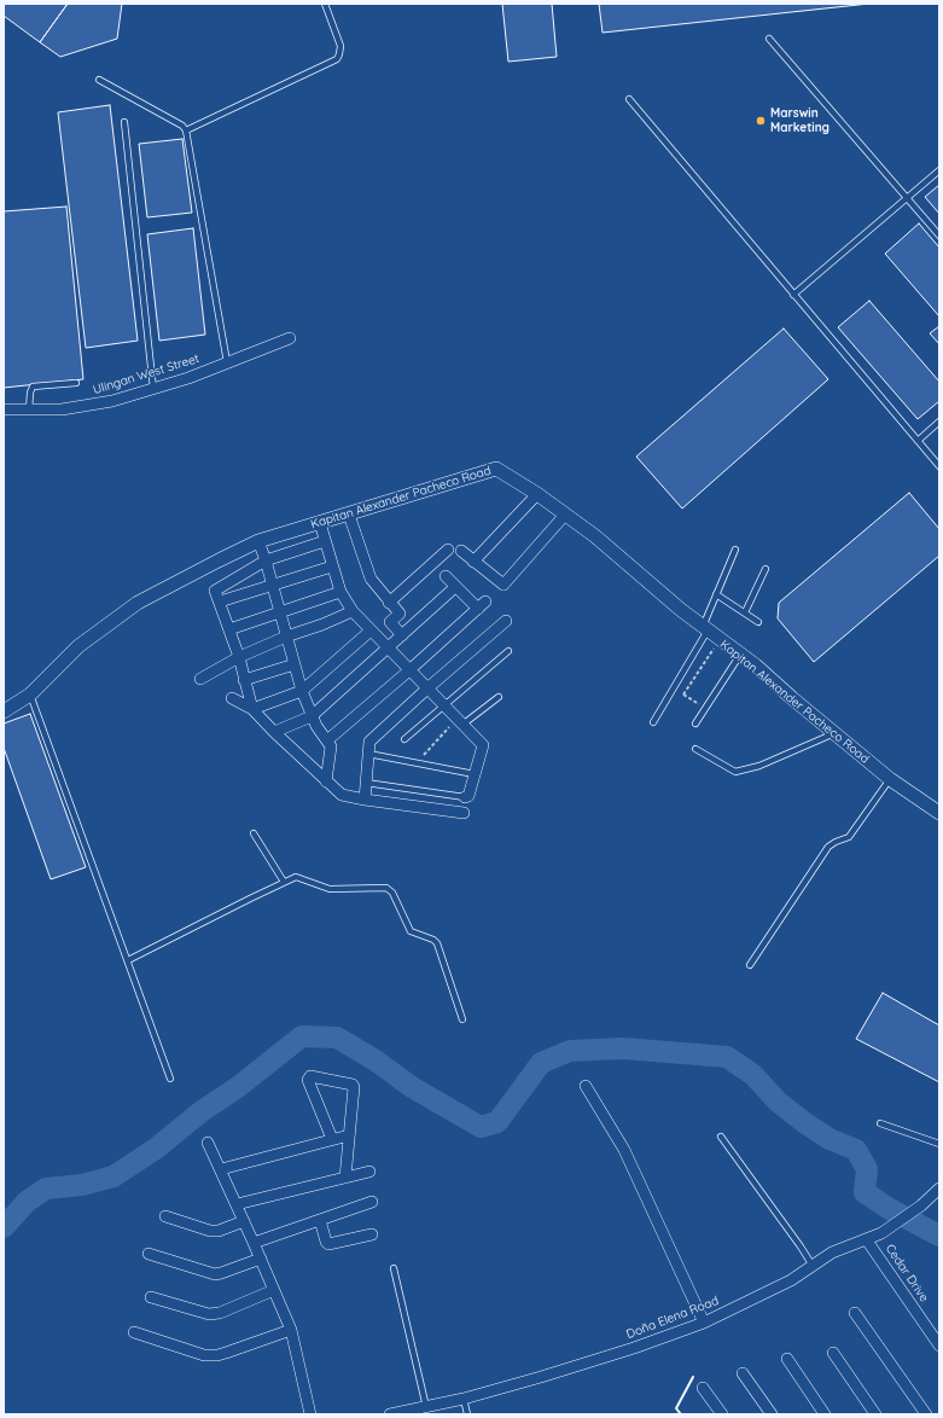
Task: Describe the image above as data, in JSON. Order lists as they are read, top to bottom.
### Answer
{
  "streets": {
    "street": [
      "Ulingan West Street",
      "Kapitan Alexander Pacheco Road",
      "Cedar Drive",
      "Doña Elena Road"
    ]
  },
  "crossings": [
    ["Cedar Drive", "Doña Elena Road"]
  ],
  "places": ["Marswin Marketing"]
}
